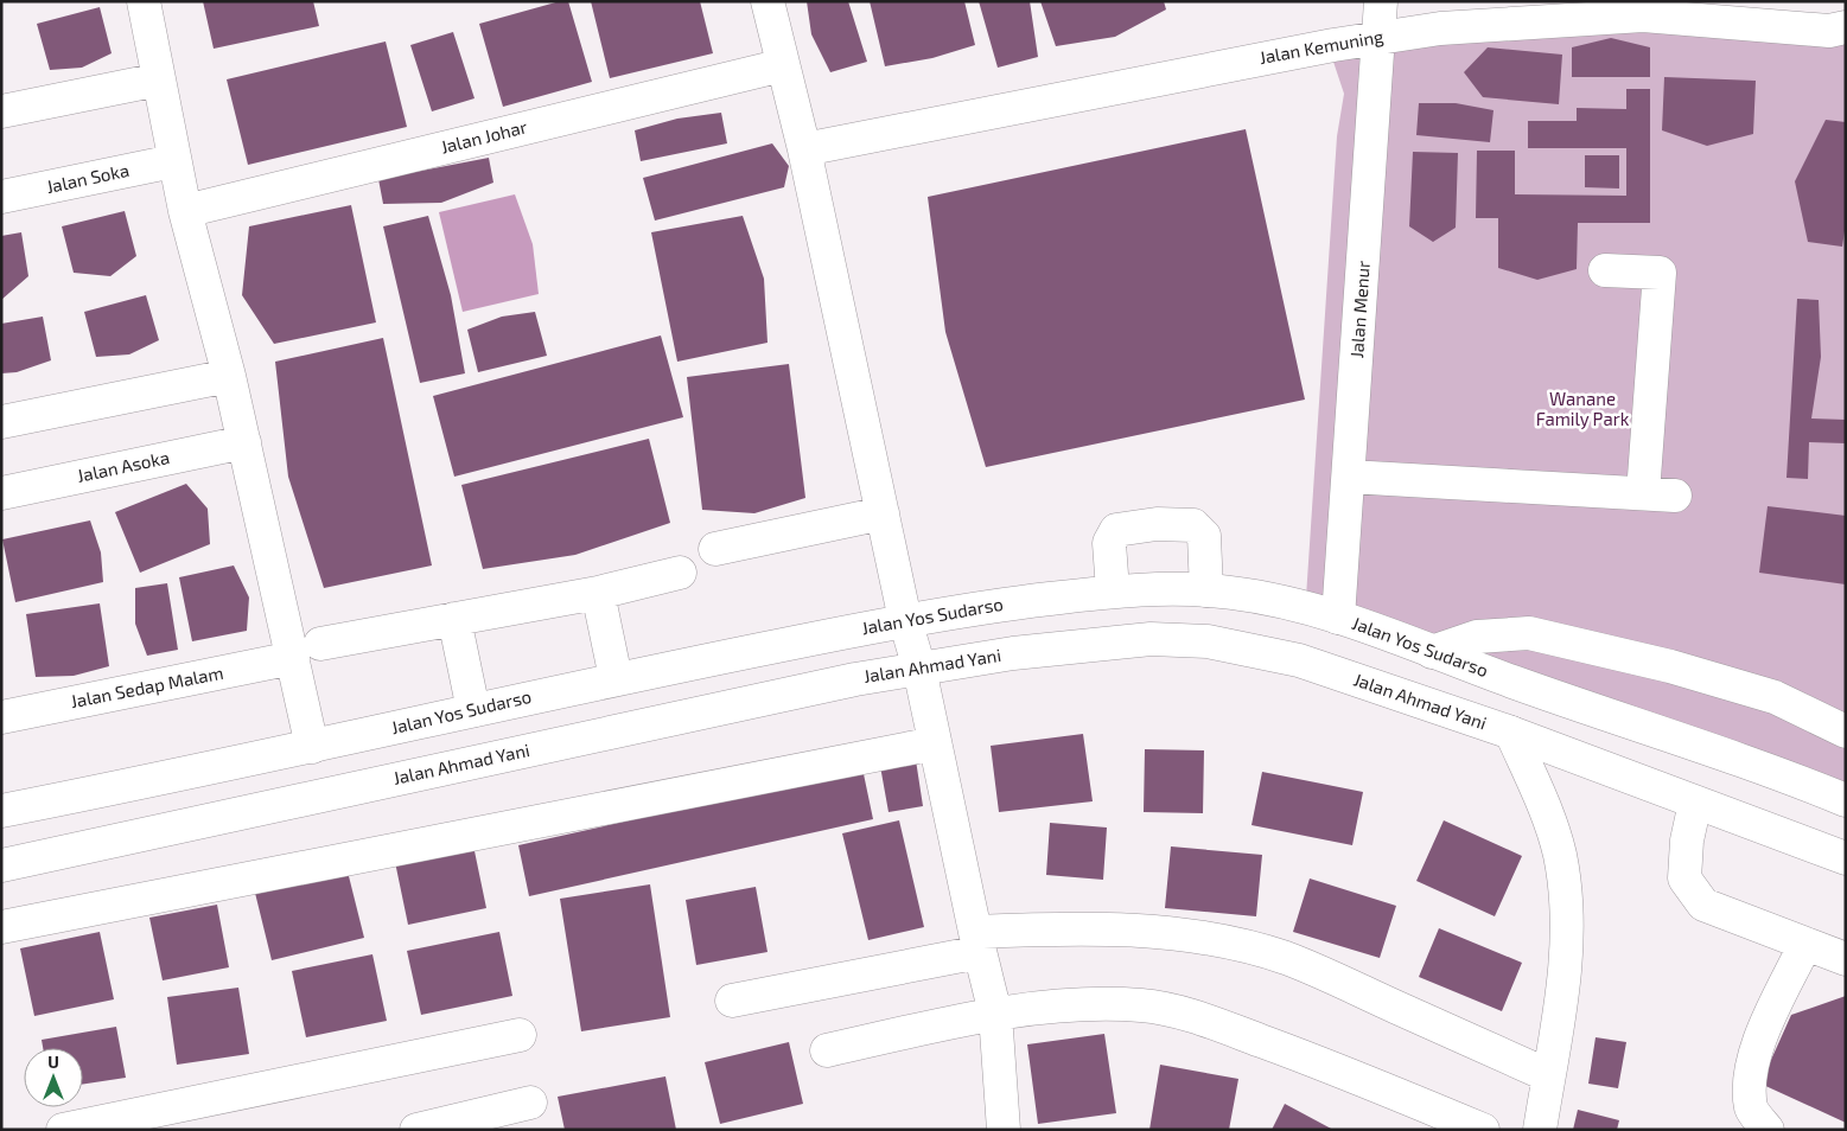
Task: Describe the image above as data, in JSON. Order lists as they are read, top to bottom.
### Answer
{
  "streets": {
    "main road": [
      "Jalan Kemuning",
      "Jalan Johar",
      "Jalan Soka",
      "Jalan Menur",
      "Jalan Asoka",
      "Jalan Yos Sudarso",
      "Jalan Ahmad Yani",
      "Jalan Sedap Malam"
    ]
  },
  "crossings": [
    ["Jalan Kemuning", "Jalan Menur"],
    ["Jalan Menur", "Jalan Yos Sudarso"]
  ],
  "parks": ["Wanane Family Park"],
  "north": "top"
}
